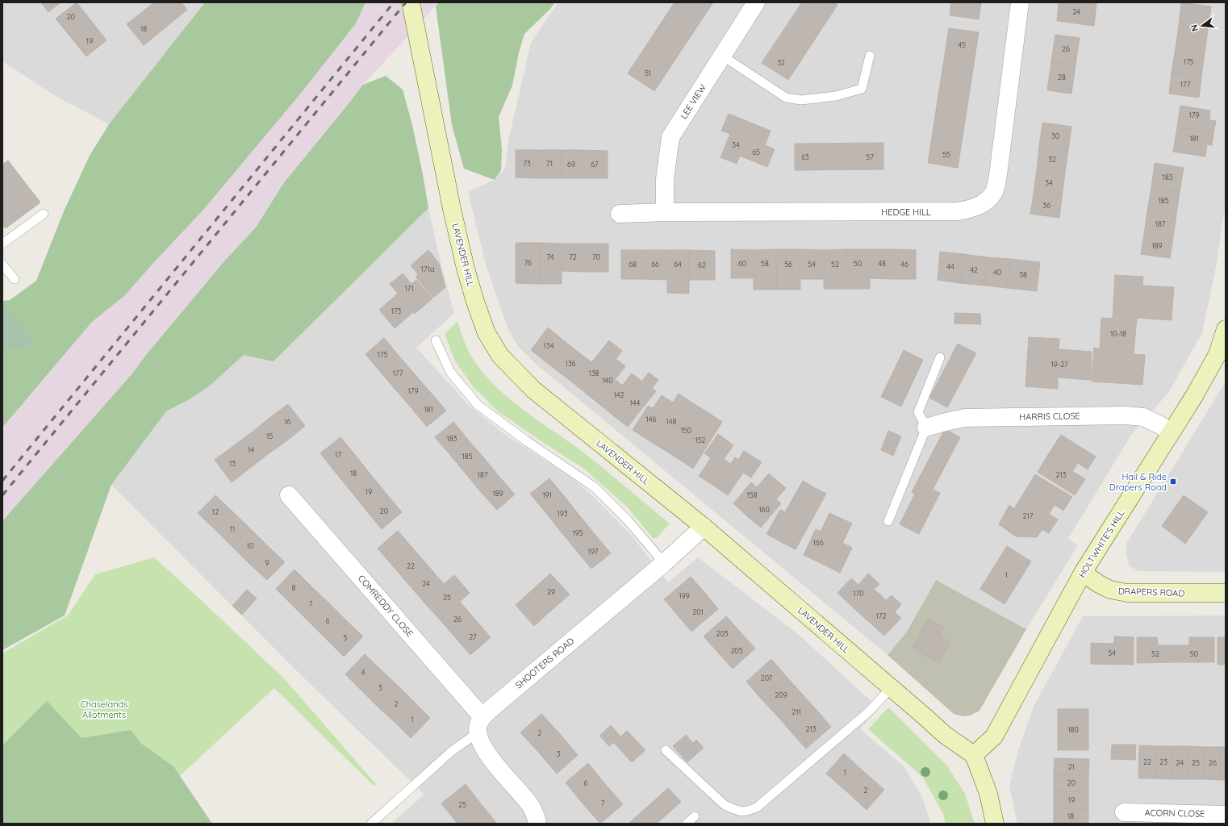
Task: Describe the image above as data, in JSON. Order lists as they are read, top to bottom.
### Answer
{
  "streets": {
    "street": [
      "LEE VIEW",
      "HEDGE HILL",
      "LAVENDER HILL",
      "HARRIS CLOSE",
      "HOLTWHITE'S HILL",
      "DRAPERS ROAD",
      "COMREDDY CLOSE",
      "SHOOTERS ROAD",
      "ACORN CLOSE"
    ]
  },
  "crossings": [
    ["LEE VIEW", "HEDGE HILL"],
    ["LAVENDER HILL", "HOLTWHITE'S HILL"],
    ["LAVENDER HILL", "SHOOTERS ROAD"],
    ["HARRIS CLOSE", "HOLTWHITE'S HILL"],
    ["HOLTWHITE'S HILL", "DRAPERS ROAD"],
    ["COMREDDY CLOSE", "SHOOTERS ROAD"]
  ],
  "parks": ["Chaselands Allotments"],
  "places": {
    "transit": ["Hail & Ride Drapers Road"]
  },
  "house_numbers": [
    "24",
    "20",
    "18",
    "19",
    "45",
    "26",
    "175",
    "32",
    "51",
    "28",
    "177",
    "179",
    "30",
    "181",
    "34",
    "65",
    "55",
    "63",
    "57",
    "32",
    "73",
    "71",
    "69",
    "67",
    "183",
    "34",
    "185",
    "36",
    "187",
    "189",
    "74",
    "72",
    "70",
    "76",
    "60",
    "58",
    "50",
    "48",
    "68",
    "66",
    "64",
    "56",
    "54",
    "52",
    "46",
    "62",
    "44",
    "171a",
    "42",
    "40",
    "38",
    "171",
    "173",
    "10-18",
    "134",
    "175",
    "136",
    "19-27",
    "177",
    "138",
    "140",
    "179",
    "142",
    "144",
    "181",
    "146",
    "16",
    "148",
    "150",
    "15",
    "183",
    "152",
    "14",
    "17",
    "185",
    "13",
    "18",
    "187",
    "213",
    "19",
    "189",
    "191",
    "158",
    "160",
    "20",
    "12",
    "193",
    "217",
    "11",
    "195",
    "166",
    "10",
    "197",
    "9",
    "22",
    "1",
    "24",
    "8",
    "29",
    "170",
    "199",
    "25",
    "7",
    "201",
    "172",
    "26",
    "6",
    "203",
    "27",
    "5",
    "205",
    "54",
    "52",
    "50",
    "4",
    "207",
    "3",
    "209",
    "2",
    "211",
    "1",
    "213",
    "180",
    "2",
    "3",
    "22",
    "23",
    "24",
    "25",
    "26",
    "21",
    "1",
    "6",
    "20",
    "2",
    "19",
    "7",
    "25",
    "18"
  ],
  "north": "left"
}
